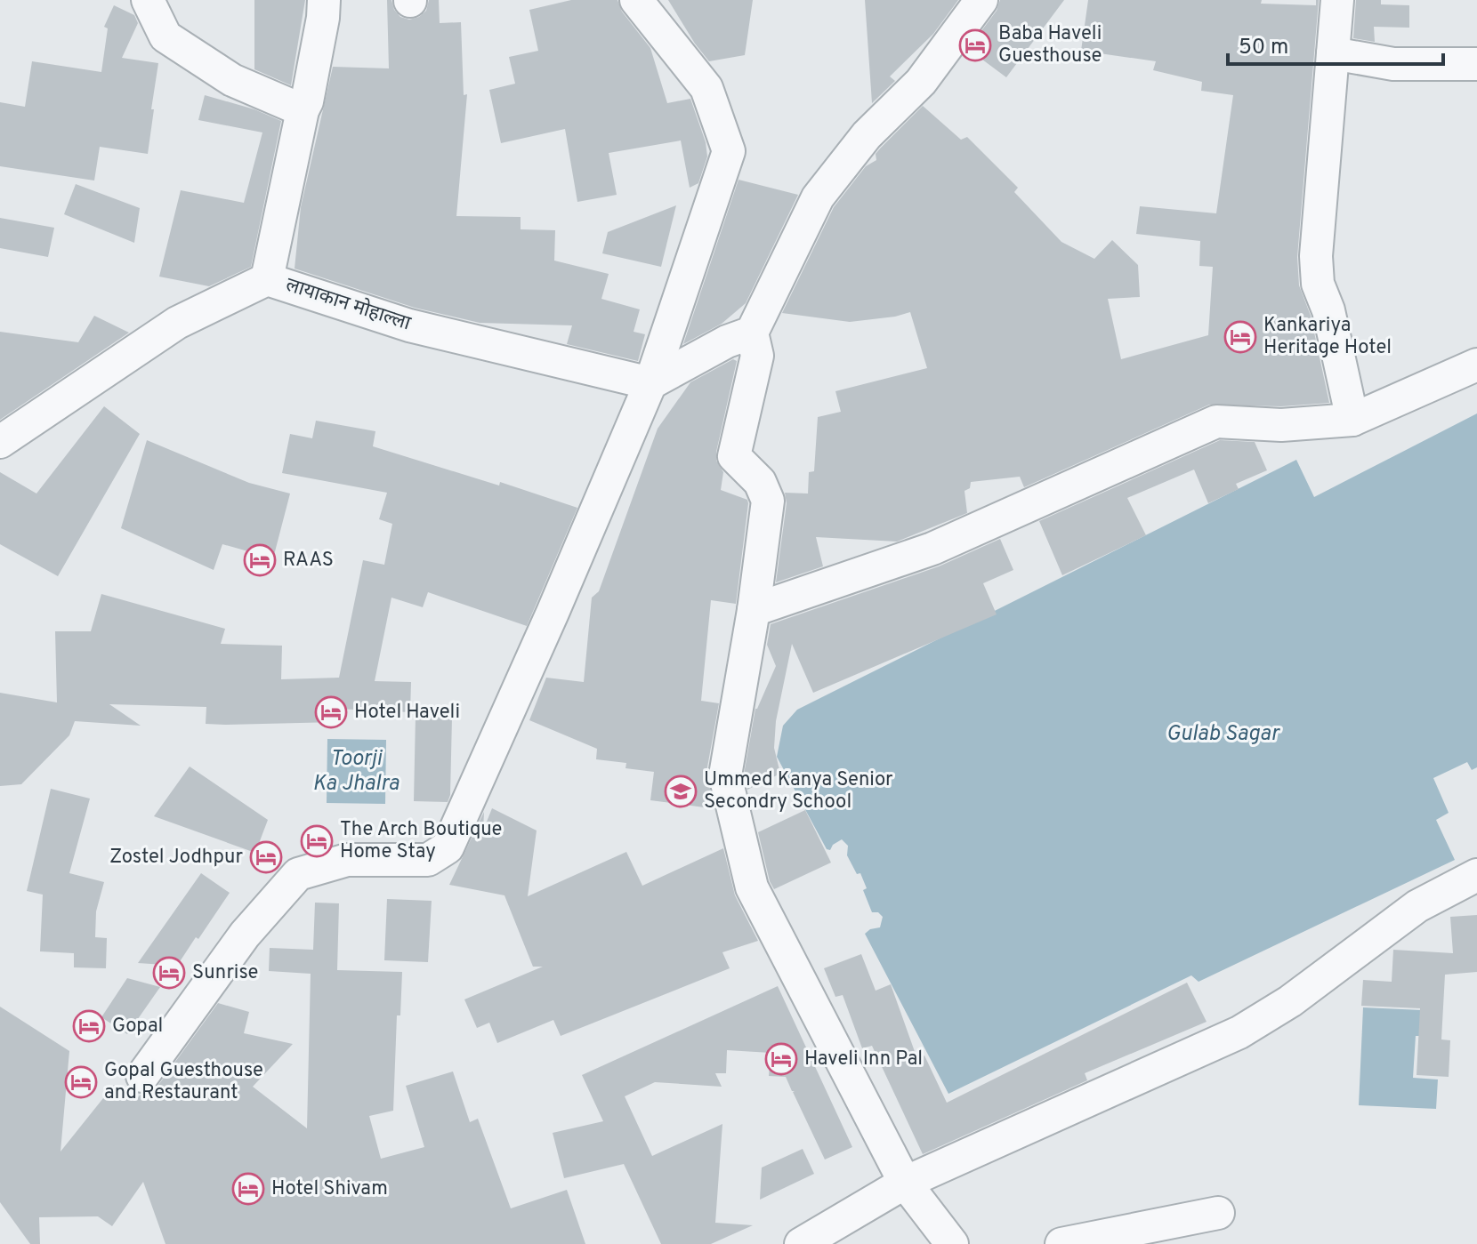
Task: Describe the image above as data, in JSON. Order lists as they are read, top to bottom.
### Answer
{
  "streets": {
    "street": ["लायाकान मोहाल्ला"]
  },
  "water": ["Gulab Sagar", "Toorji Ka Jhalra"],
  "places": {
    "hotel": [
      "Baba Haveli Guesthouse",
      "Kankariya Heritage Hotel",
      "RAAS",
      "Hotel Haveli",
      "The Arch Boutique Home Stay",
      "Zostel Jodhpur",
      "Sunrise",
      "Gopal",
      "Haveli Inn Pal",
      "Gopal Guesthouse and Restaurant",
      "Hotel Shivam"
    ],
    "school or university": ["Ummed Kanya Senior Secondry School"]
  },
  "scale_bar": "50 m"
}
